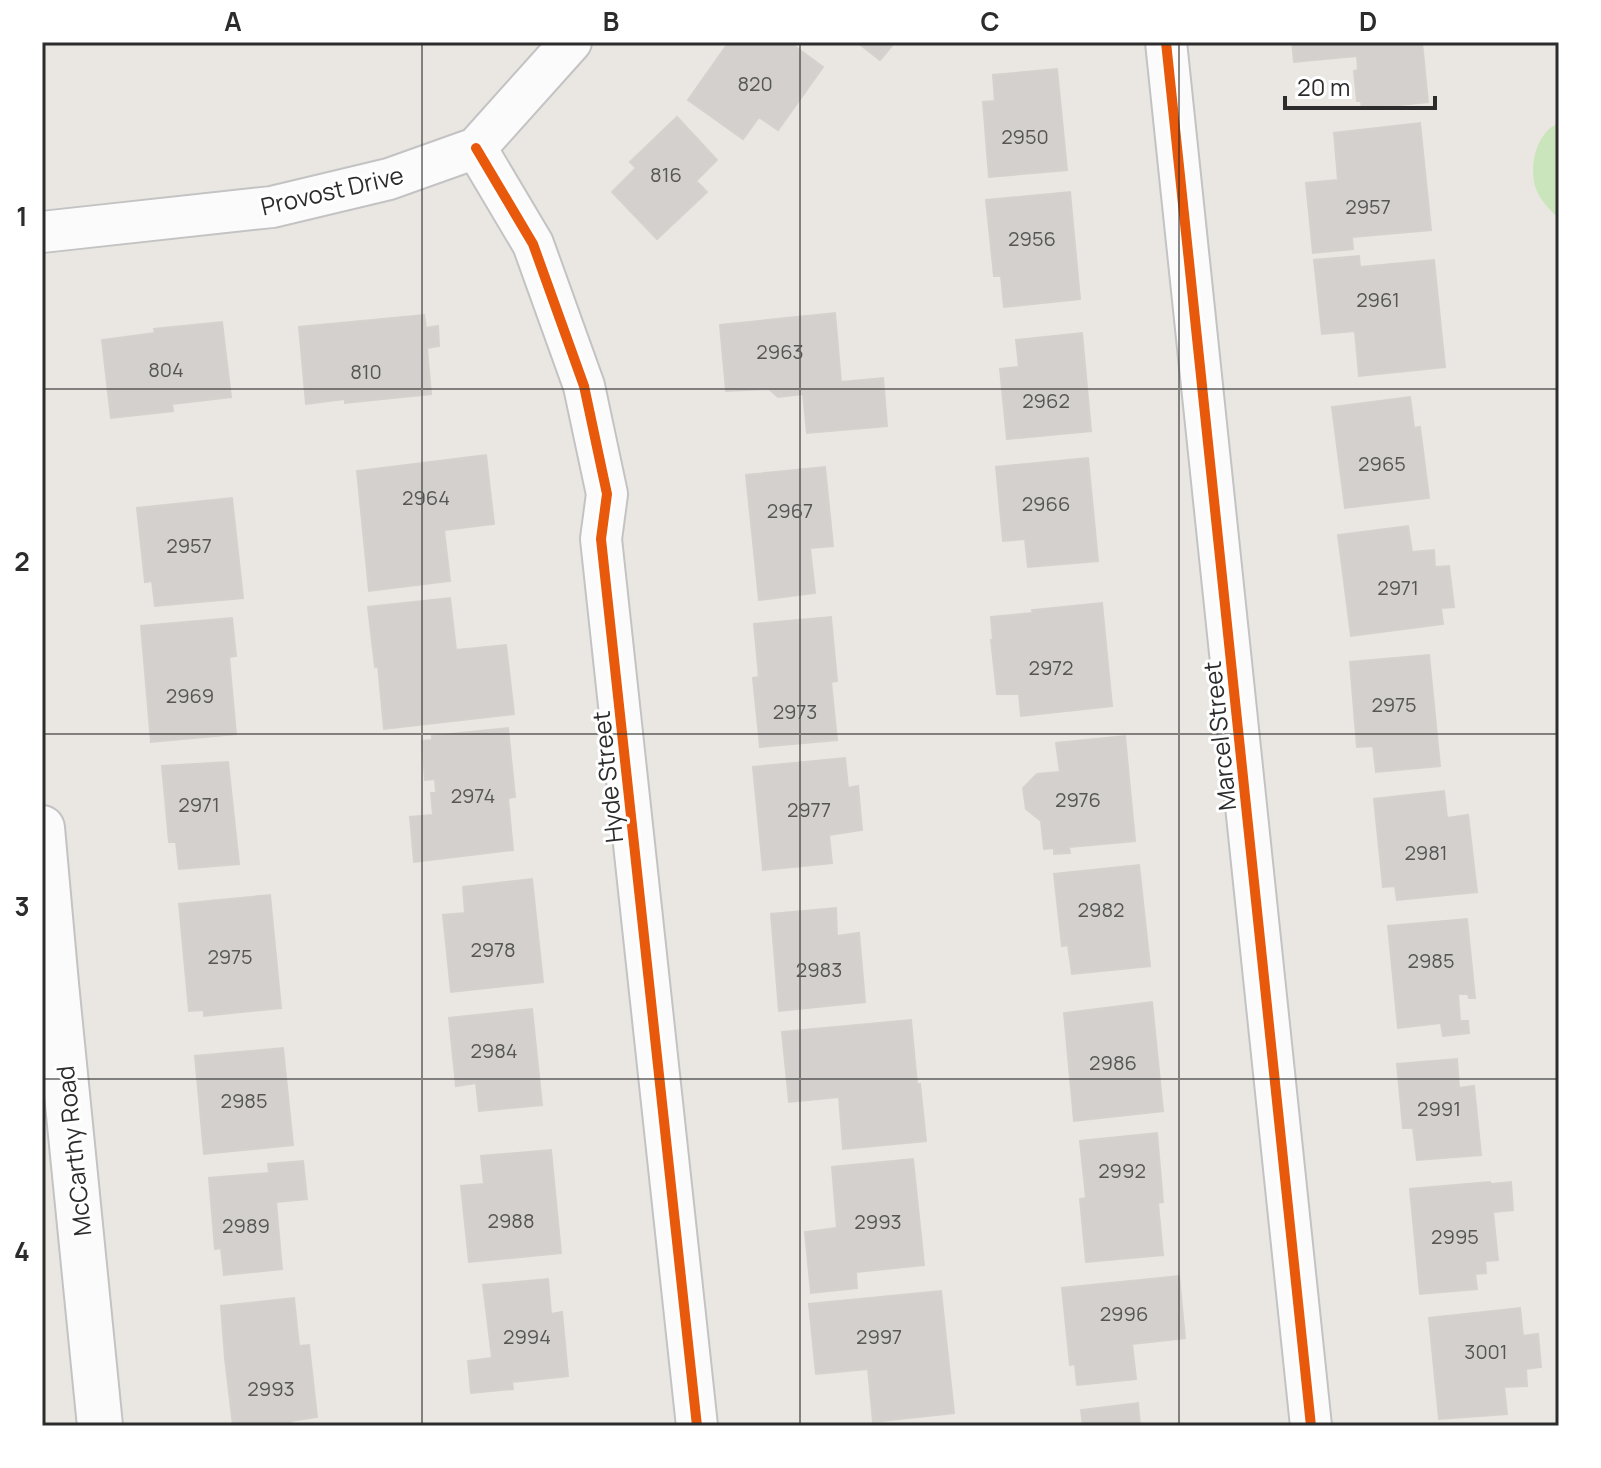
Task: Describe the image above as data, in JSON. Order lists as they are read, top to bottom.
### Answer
{
  "streets": {
    "street": [
      "Provost Drive",
      "Marcel Street",
      "Hyde Street",
      "McCarthy Road"
    ]
  },
  "crossings": [
    ["Provost Drive", "Hyde Street"]
  ],
  "house_numbers": [
    "820",
    "2950",
    "816",
    "2957",
    "2956",
    "2961",
    "2963",
    "804",
    "810",
    "2962",
    "2965",
    "2964",
    "2966",
    "2967",
    "2957",
    "2971",
    "2972",
    "2969",
    "2975",
    "2973",
    "2974",
    "2976",
    "2971",
    "2977",
    "2981",
    "2982",
    "2978",
    "2975",
    "2985",
    "2983",
    "2984",
    "2986",
    "2985",
    "2991",
    "2992",
    "2988",
    "2993",
    "2989",
    "2995",
    "2996",
    "2994",
    "2997",
    "3001",
    "2993"
  ],
  "scale_bar": "20 m",
  "grid": {
    "columns": [
      "A",
      "B",
      "C",
      "D"
    ],
    "rows": [
      "1",
      "2",
      "3",
      "4"
    ]
  }
}
